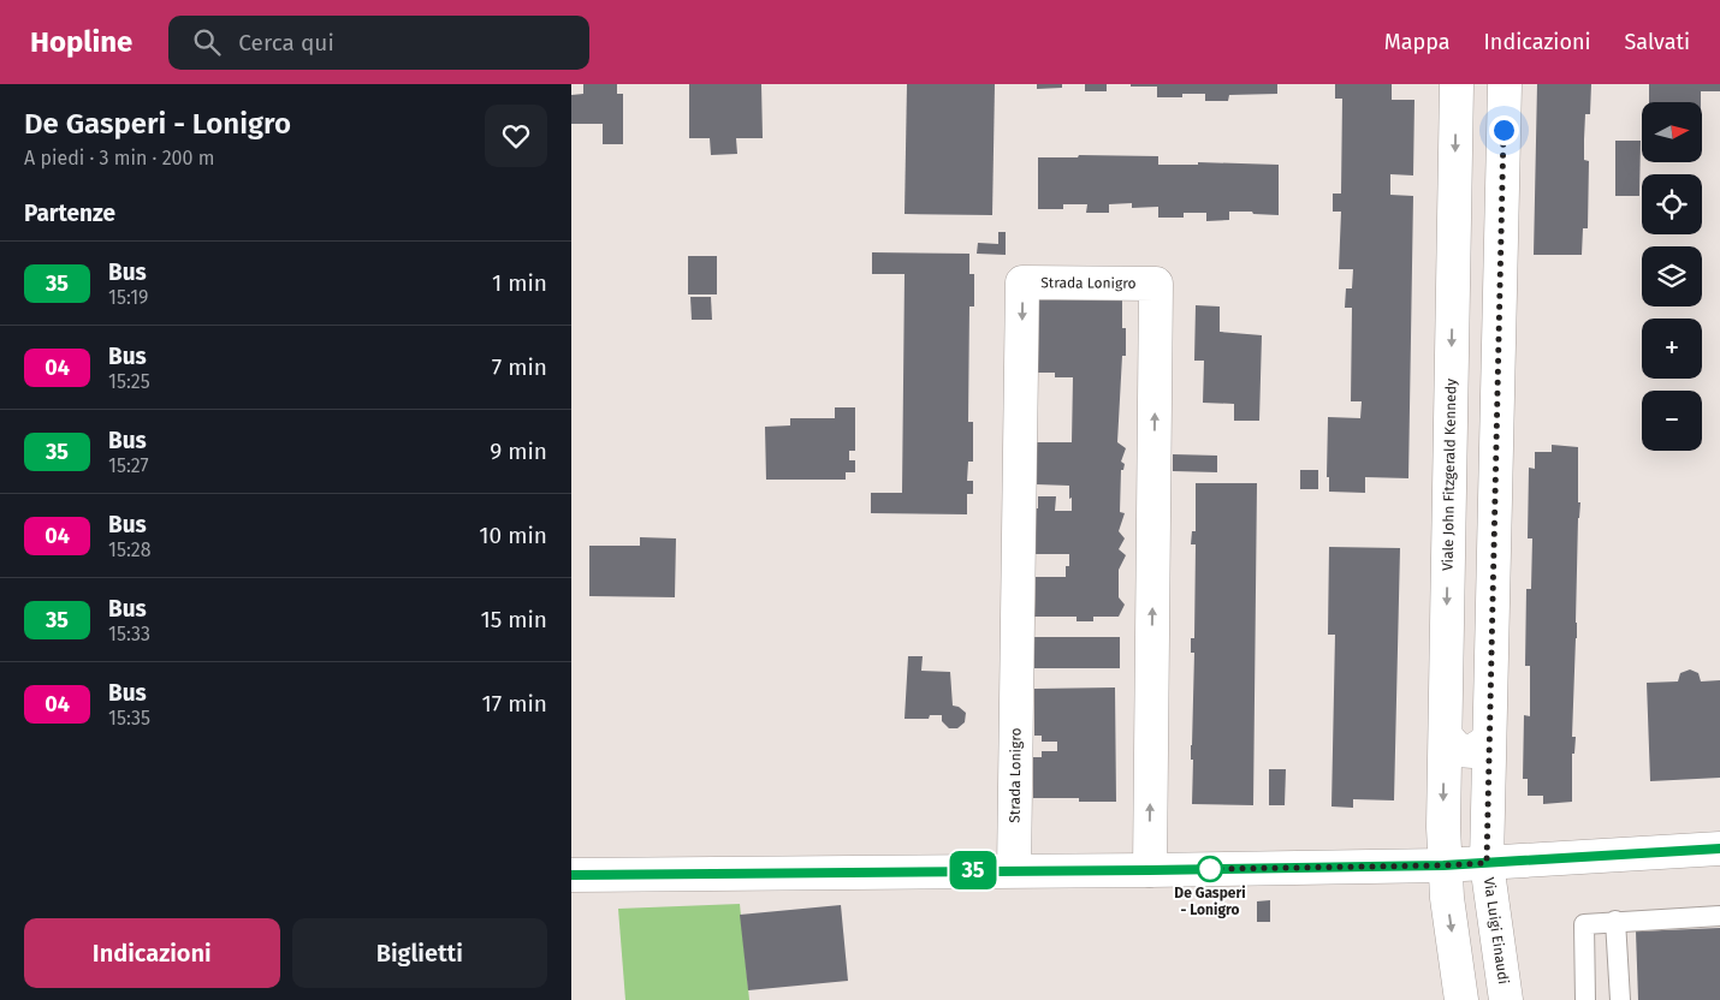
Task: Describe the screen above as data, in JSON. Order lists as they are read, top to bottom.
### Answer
{
  "streets": {
    "street": ["Strada Lonigro", "Viale John Fitzgerald Kennedy", "Via Luigi Einaudi"]
  },
  "places": ["De Gasperi - Lonigro"],
  "lines": ["bus line 35"],
  "north": "right",
  "page": {
    "header": "Hopline",
    "search": "Cerca qui",
    "nav": ["Mappa", "Indicazioni", "Salvati"],
    "heading": [
      ["De Gasperi - Lonigro", "A piedi · 3 min · 200 m"],
      "Partenze"
    ],
    "on_map": "35",
    "map_buttons": ["+", "−"],
    "list": [
      {
        "mark": "35",
        "name": "Bus",
        "note": "15:19",
        "value": "1 min"
      },
      {
        "mark": "04",
        "name": "Bus",
        "note": "15:25",
        "value": "7 min"
      },
      {
        "mark": "35",
        "name": "Bus",
        "note": "15:27",
        "value": "9 min"
      },
      {
        "mark": "04",
        "name": "Bus",
        "note": "15:28",
        "value": "10 min"
      },
      {
        "mark": "35",
        "name": "Bus",
        "note": "15:33",
        "value": "15 min"
      },
      {
        "mark": "04",
        "name": "Bus",
        "note": "15:35",
        "value": "17 min"
      }
    ],
    "buttons": ["Indicazioni", "Biglietti"]
  }
}
